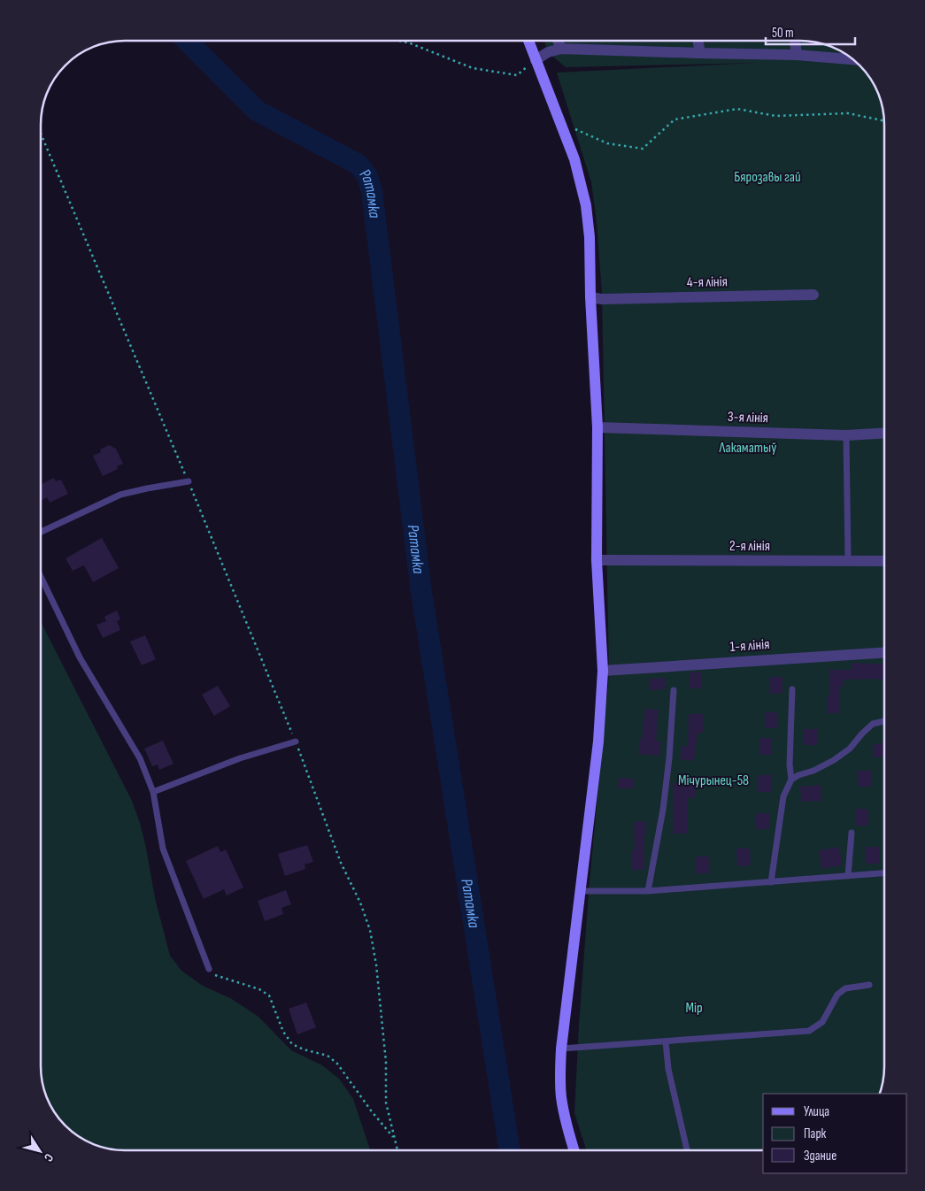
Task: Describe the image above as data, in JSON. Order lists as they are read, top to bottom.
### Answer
{
  "streets": {
    "street": [
      "4-я лінія",
      "3-я лінія",
      "2-я лінія",
      "1-я лінія"
    ]
  },
  "water": ["Ратамка"],
  "parks": [
    "Бярозавы гай",
    "Лакаматыў",
    "Мічурынец-58",
    "Мір"
  ],
  "legend": ["Улица", "Парк", "Здание"],
  "scale_bar": "50 m",
  "north": "bottom right"
}
